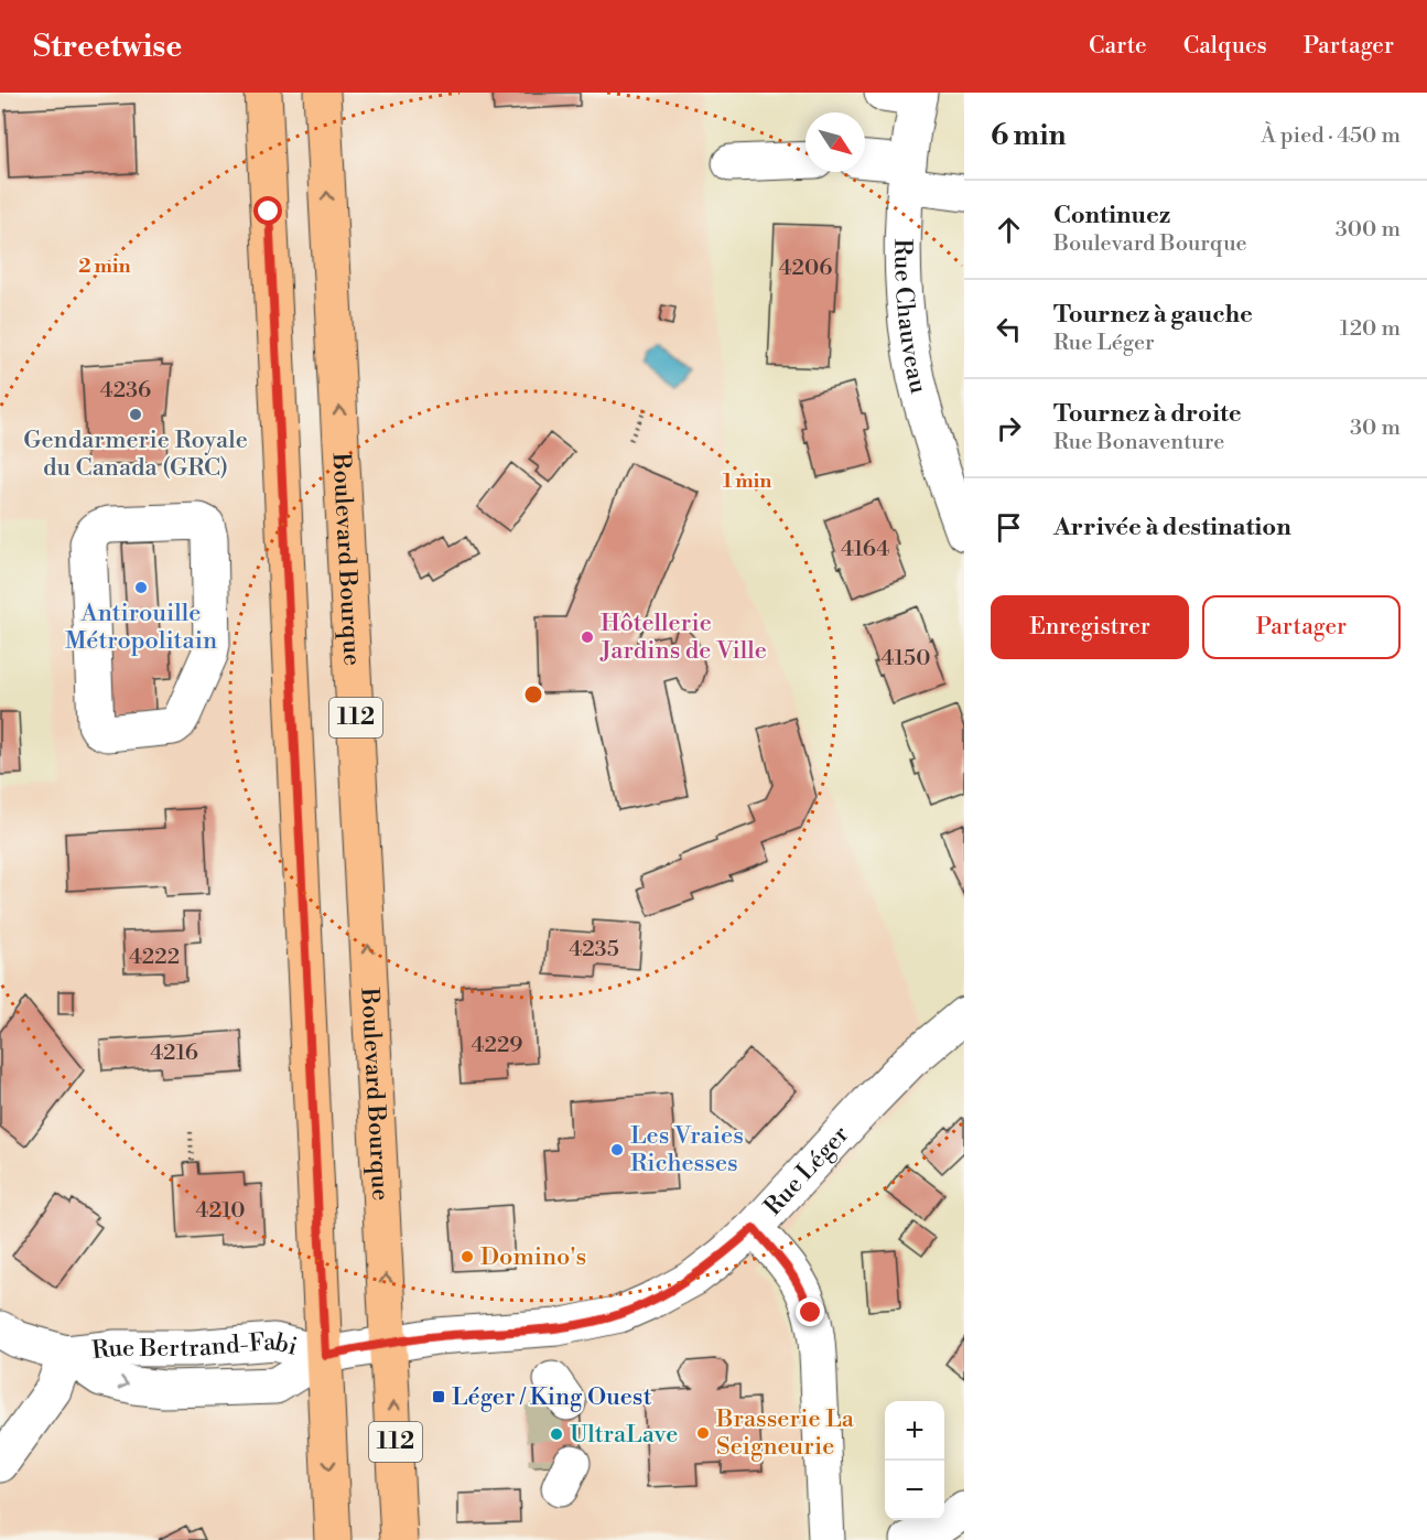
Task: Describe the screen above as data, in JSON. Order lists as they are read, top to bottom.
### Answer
{
  "streets": {
    "main road": ["Boulevard Bourque", "112"],
    "street": ["Rue Chauveau", "Rue Léger", "Rue Bertrand-Fabi"]
  },
  "crossings": [
    ["Boulevard Bourque", "112"],
    ["Boulevard Bourque", "Rue Léger"],
    ["112", "Rue Léger"],
    ["112", "Rue Bertrand-Fabi"],
    ["Rue Léger", "Rue Bertrand-Fabi"]
  ],
  "places": {
    "other": [
      "Gendarmerie Royale du Canada (GRC)",
      "Antirouille Métropolitain",
      "Hôtellerie Jardins de Ville",
      "Les Vraies Richesses",
      "Domino's",
      "Brasserie La Seigneurie",
      "UltraLave"
    ],
    "transit": ["Léger / King Ouest"]
  },
  "house_numbers": [
    "4206",
    "4236",
    "4164",
    "4150",
    "4235",
    "4222",
    "4229",
    "4216",
    "4210"
  ],
  "north": "bottom right",
  "page": {
    "header": "Streetwise",
    "nav": ["Carte", "Calques", "Partager"],
    "heading": ["6 min", "À pied · 450 m"],
    "list": [
      ["Continuez", "Boulevard Bourque", "300 m"],
      ["Tournez à gauche", "Rue Léger", "120 m"],
      ["Tournez à droite", "Rue Bonaventure", "30 m"],
      "Arrivée à destination"
    ],
    "buttons": ["Enregistrer", "Partager"],
    "map_buttons": ["+", "−"]
  },
  "rings": ["2 min", "1 min"]
}
